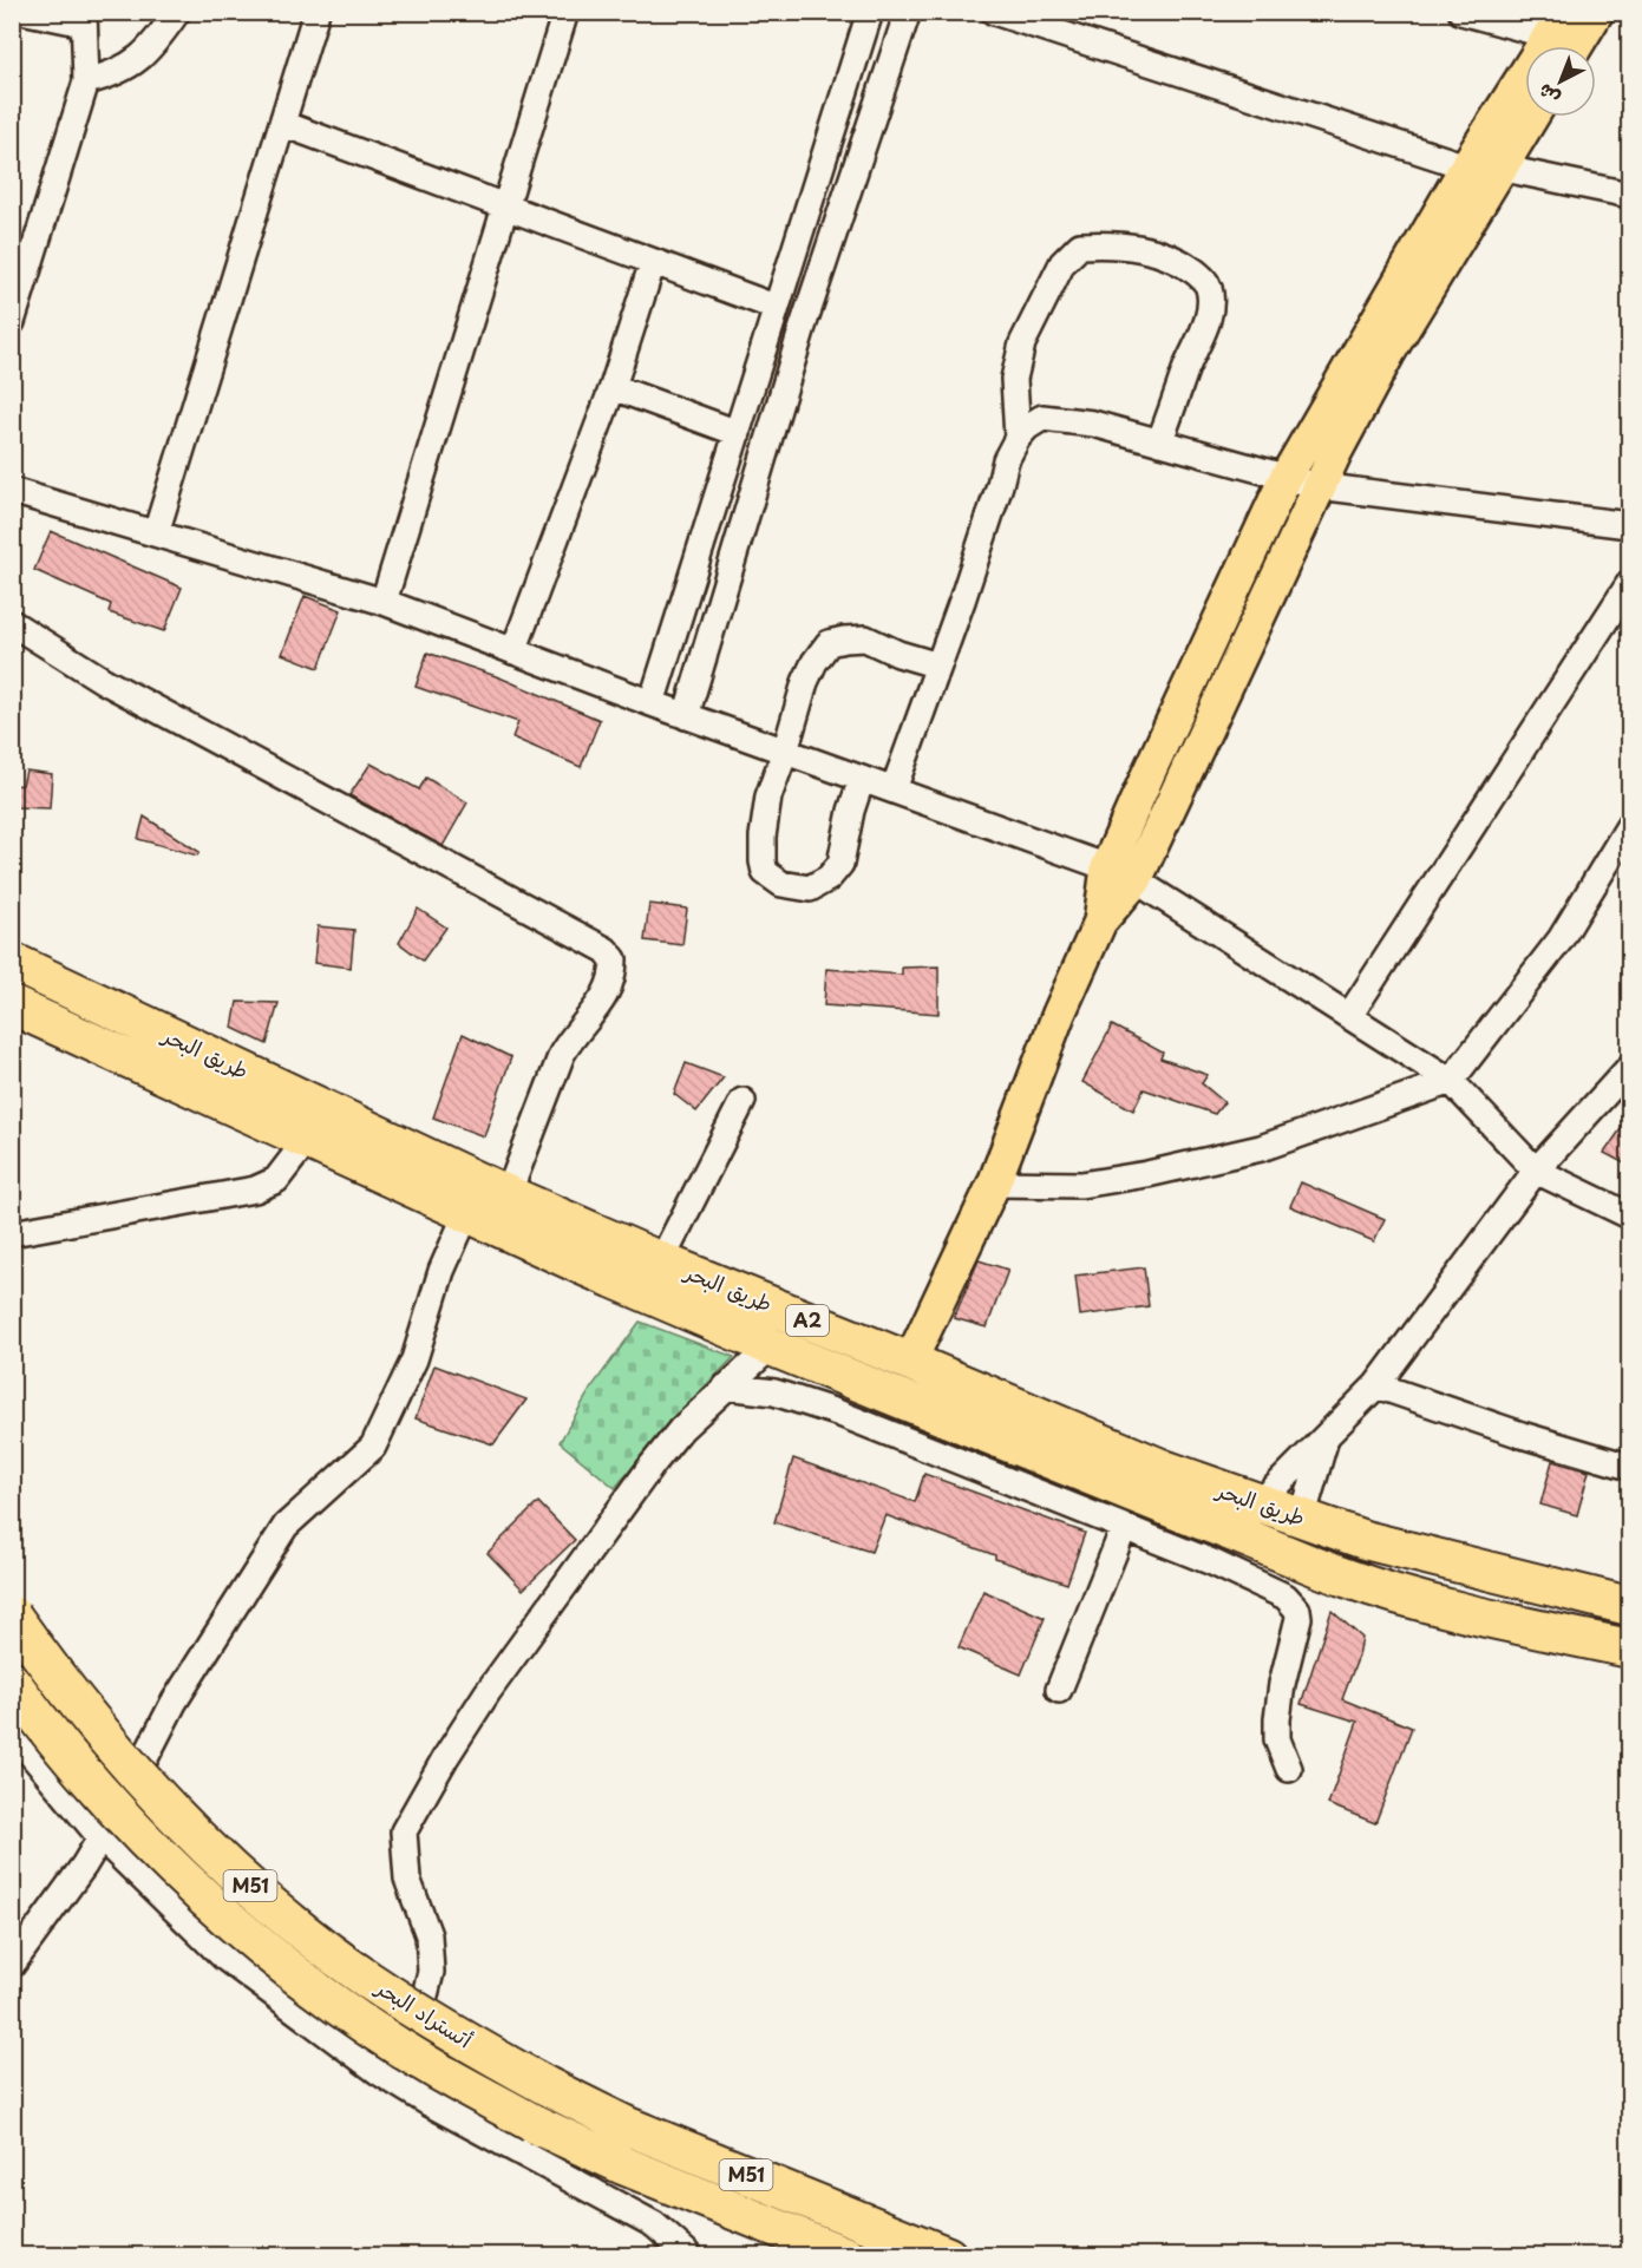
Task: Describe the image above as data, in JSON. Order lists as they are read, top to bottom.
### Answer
{
  "streets": {
    "highway": [
      "طريق البحر",
      "A2",
      "M51",
      "أتستراد البحر"
    ]
  },
  "north": "bottom left"
}
